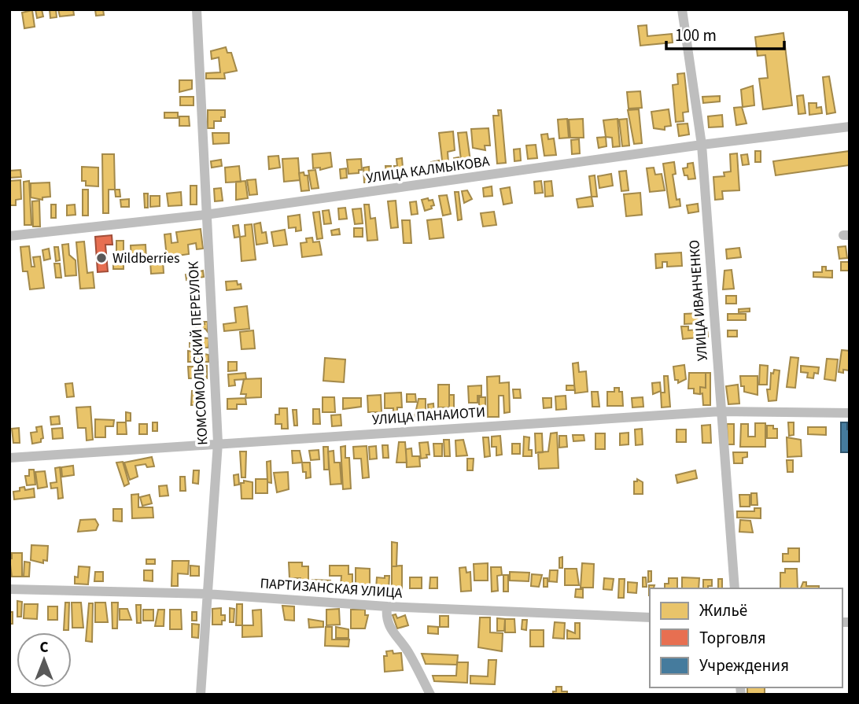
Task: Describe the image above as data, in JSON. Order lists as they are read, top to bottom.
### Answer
{
  "streets": {
    "street": [
      "УЛИЦА КАЛМЫКОВА",
      "УЛИЦА ИВАНЧЕНКО",
      "КОМСОМОЛЬСКИЙ ПЕРЕУЛОК",
      "УЛИЦА ПАНАИОТИ",
      "ПАРТИЗАНСКАЯ УЛИЦА"
    ]
  },
  "crossings": [
    ["УЛИЦА КАЛМЫКОВА", "УЛИЦА ИВАНЧЕНКО"],
    ["УЛИЦА КАЛМЫКОВА", "КОМСОМОЛЬСКИЙ ПЕРЕУЛОК"],
    ["УЛИЦА ИВАНЧЕНКО", "УЛИЦА ПАНАИОТИ"],
    ["КОМСОМОЛЬСКИЙ ПЕРЕУЛОК", "УЛИЦА ПАНАИОТИ"],
    ["КОМСОМОЛЬСКИЙ ПЕРЕУЛОК", "ПАРТИЗАНСКАЯ УЛИЦА"]
  ],
  "places": ["Wildberries"],
  "legend": ["Жильё", "Торговля", "Учреждения"],
  "scale_bar": "100 m",
  "north": "top"
}
